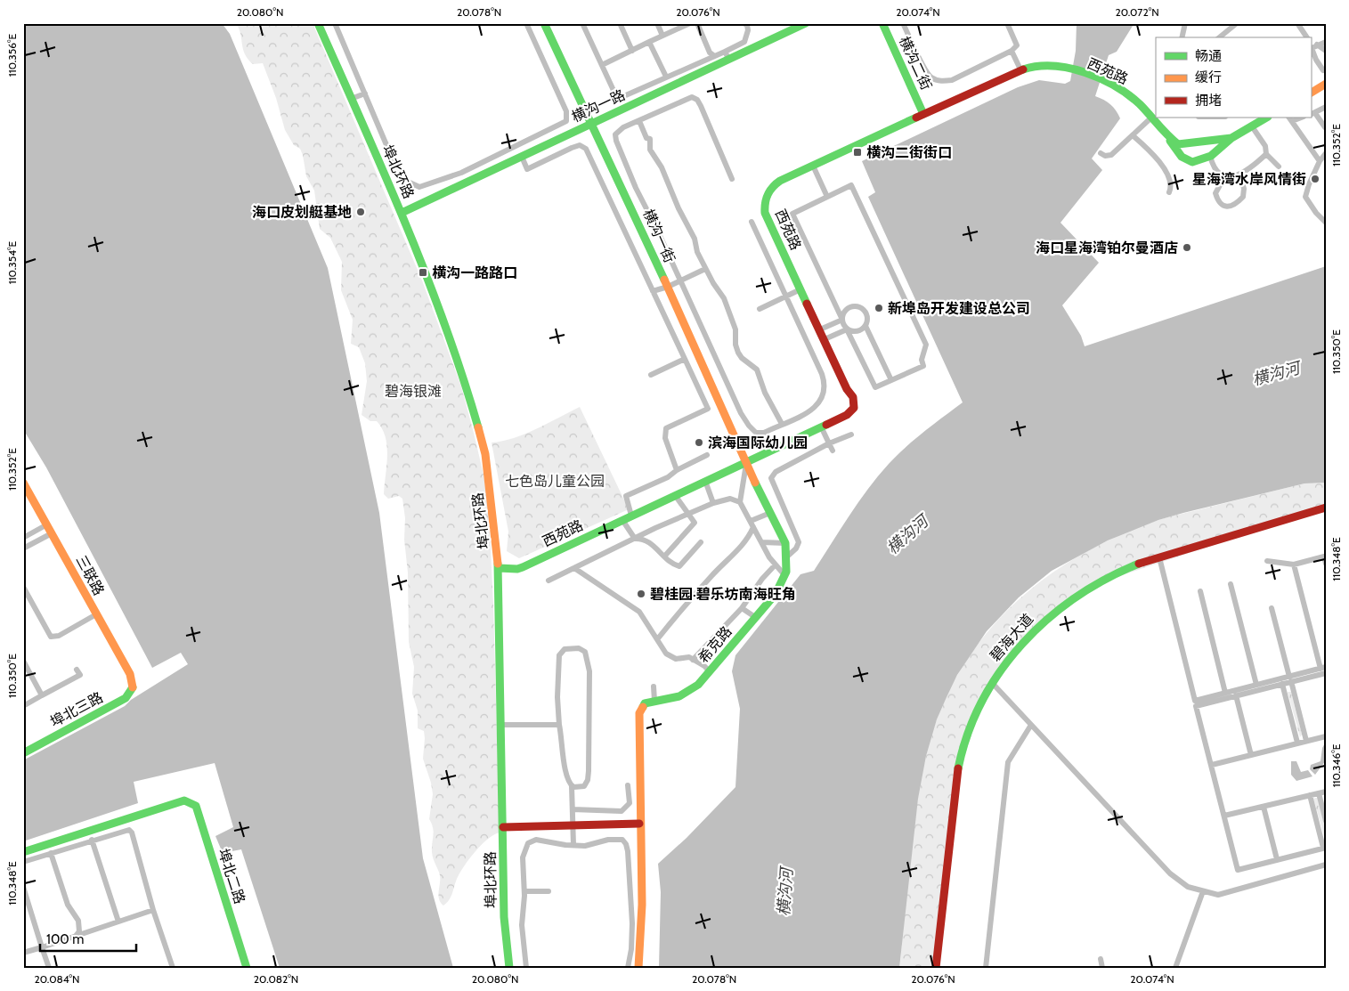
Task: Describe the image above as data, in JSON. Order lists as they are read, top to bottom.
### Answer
{
  "streets": {
    "main road": [
      "横沟二街",
      "西苑路",
      "横沟一路",
      "埠北环路",
      "横沟一街",
      "三联路",
      "碧海大道",
      "希克路",
      "埠北三路",
      "埠北二路"
    ]
  },
  "crossings": [
    ["横沟二街", "西苑路"],
    ["西苑路", "埠北环路"],
    ["西苑路", "横沟一街"],
    ["西苑路", "希克路"],
    ["横沟一路", "埠北环路"],
    ["横沟一路", "横沟一街"],
    ["横沟一街", "希克路"],
    ["三联路", "埠北三路"]
  ],
  "water": ["横沟河"],
  "parks": ["碧海银滩", "七色岛儿童公园"],
  "places": {
    "transit": ["横沟二街街口", "横沟一路路口"],
    "other": [
      "星海湾水岸风情街",
      "海口皮划艇基地",
      "海口星海湾铂尔曼酒店",
      "新埠岛开发建设总公司",
      "滨海国际幼儿园",
      "碧桂园·碧乐坊南海旺角"
    ]
  },
  "legend": ["畅通", "缓行", "拥堵"],
  "scale_bar": "100 m",
  "coordinates": [
    "20.080°N",
    "20.078°N",
    "20.076°N",
    "20.074°N",
    "20.072°N",
    "110.356°E",
    "110.352°E",
    "110.354°E",
    "110.350°E",
    "110.348°E",
    "110.346°E",
    "20.084°N",
    "20.082°N"
  ]
}
